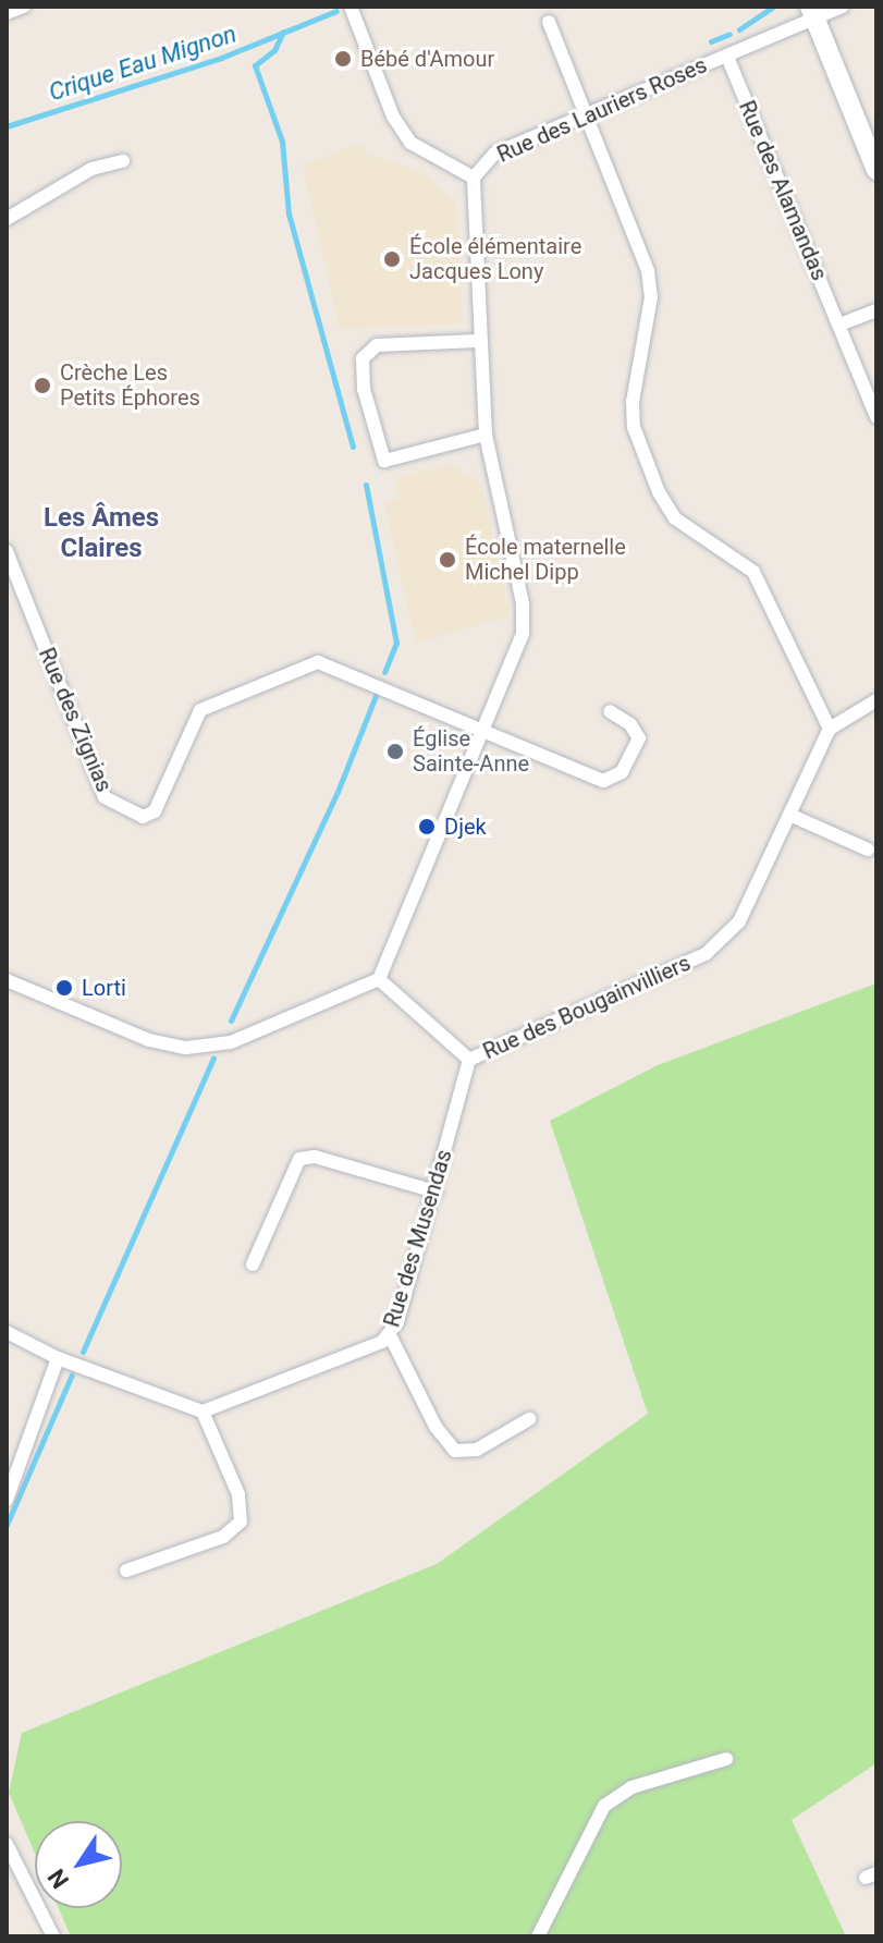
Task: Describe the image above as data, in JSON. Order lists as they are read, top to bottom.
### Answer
{
  "streets": {
    "street": [
      "Rue des Lauriers Roses",
      "Rue des Alamandas",
      "Rue des Zignias",
      "Rue des Bougainvilliers",
      "Rue des Musendas"
    ]
  },
  "crossings": [
    ["Rue des Lauriers Roses", "Rue des Alamandas"],
    ["Rue des Lauriers Roses", "Rue des Zignias"],
    ["Rue des Bougainvilliers", "Rue des Musendas"]
  ],
  "districts": ["Les Âmes Claires"],
  "water": ["Crique Eau Mignon"],
  "places": [
    "Bébé d'Amour",
    "École élémentaire Jacques Lony",
    "Crèche Les Petits Éphores",
    "École maternelle Michel Dipp",
    "Église Sainte-Anne",
    "Djek",
    "Lorti"
  ],
  "north": "bottom left"
}
